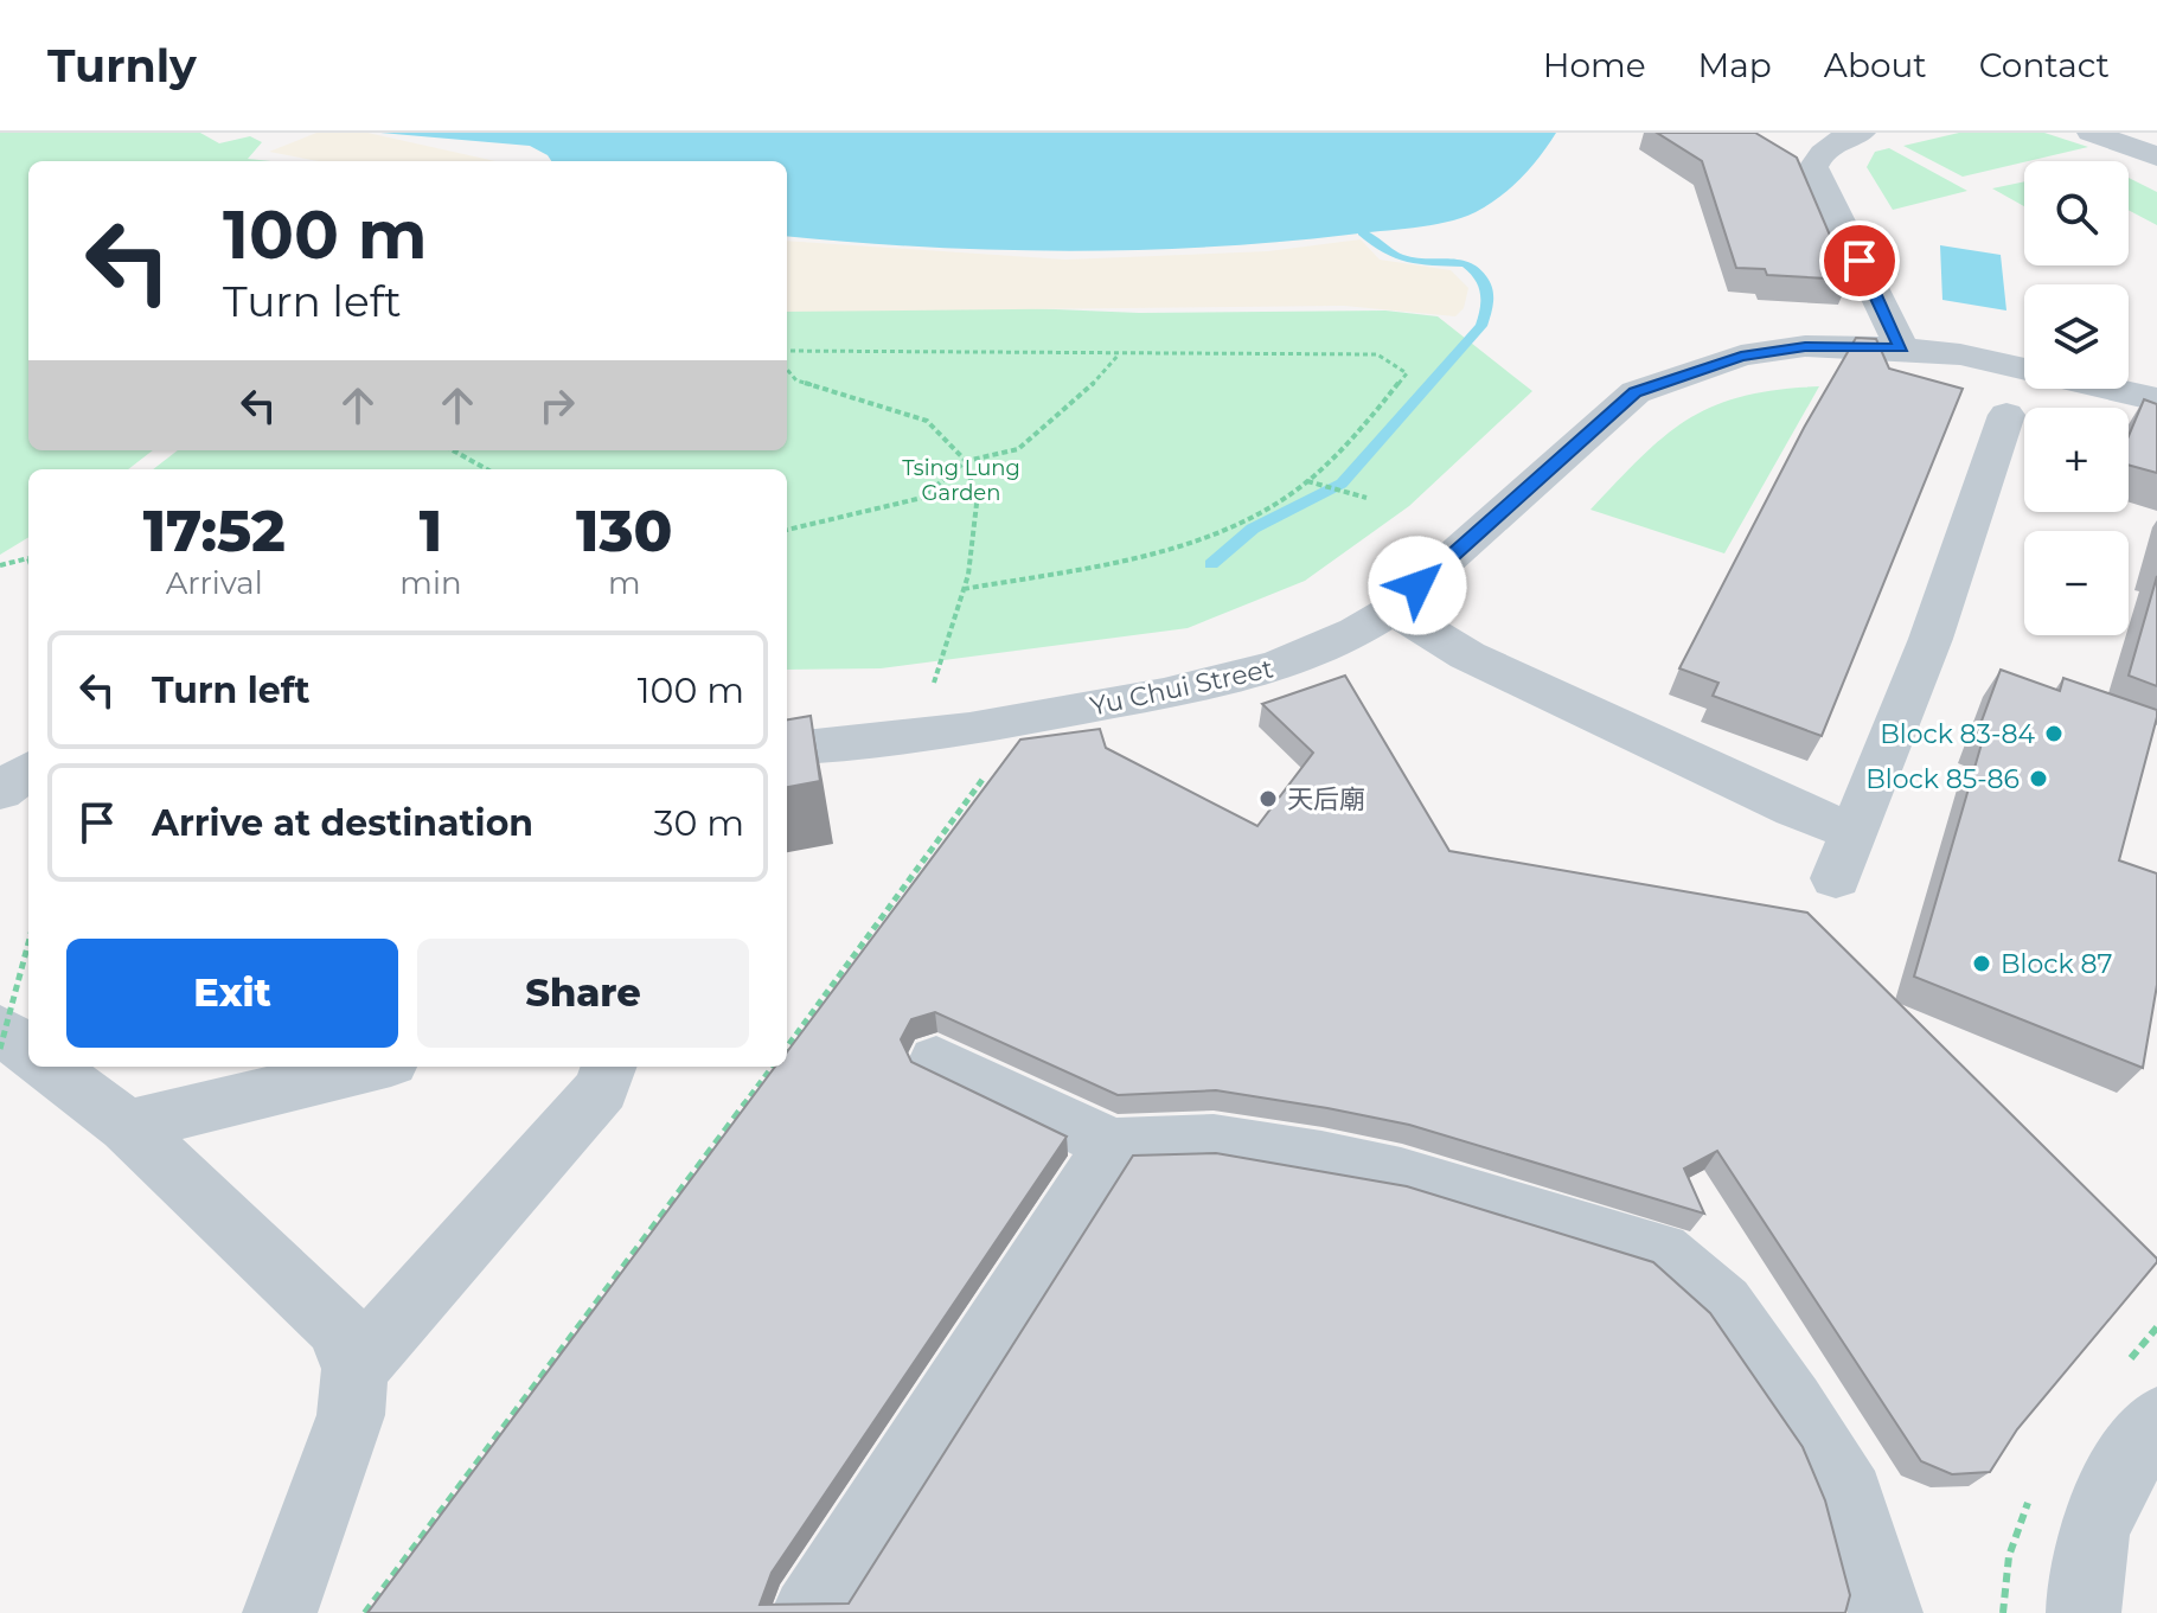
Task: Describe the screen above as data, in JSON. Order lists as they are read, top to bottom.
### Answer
{
  "streets": {
    "street": ["Yu Chui Street"]
  },
  "parks": ["Tsing Lung Garden"],
  "places": [
    "Block 83-84",
    "Block 85-86",
    "天后廟",
    "Block 87"
  ],
  "page": {
    "header": "Turnly",
    "nav": [
      "Home",
      "Map",
      "About",
      "Contact"
    ],
    "map_buttons": ["+", "−"],
    "turn": ["100 m", "Turn left"],
    "eta": [
      "17:52",
      "Arrival",
      "1",
      "min",
      "130",
      "m"
    ],
    "list": [
      {
        "name": "Turn left",
        "value": "100 m"
      },
      {
        "name": "Arrive at destination",
        "value": "30 m"
      }
    ],
    "buttons": ["Exit", "Share"]
  }
}
